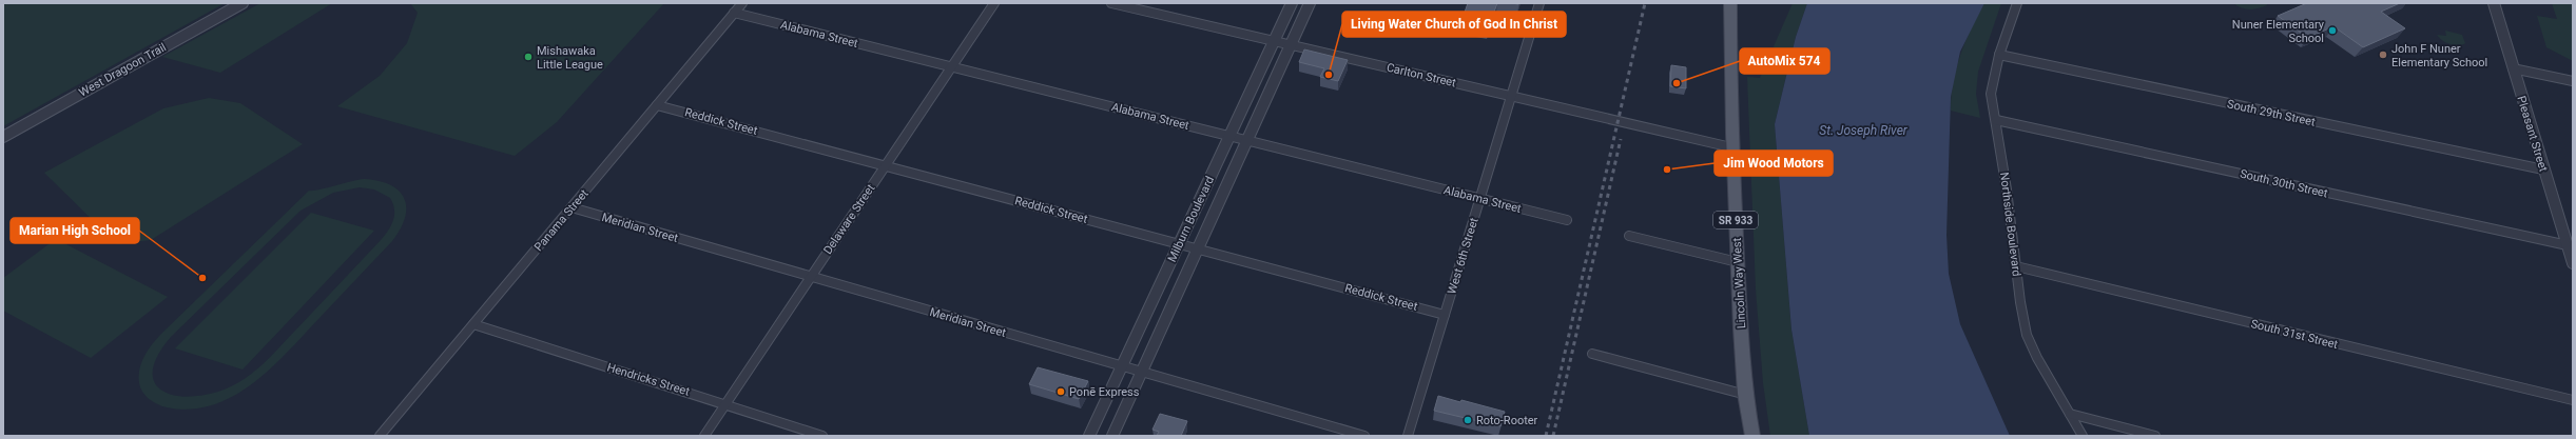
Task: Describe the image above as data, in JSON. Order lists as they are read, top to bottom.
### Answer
{
  "streets": {
    "main road": ["SR 933", "Lincoln Way West"],
    "street": [
      "Alabama Street",
      "West Dragoon Trail",
      "Carlton Street",
      "South 29th Street",
      "Reddick Street",
      "Pleasant Street",
      "South 30th Street",
      "Delaware Street",
      "Milburn Boulevard",
      "Panama Street",
      "Northside Boulevard",
      "Meridian Street",
      "West 6th Street",
      "South 31st Street",
      "Hendricks Street"
    ]
  },
  "crossings": [
    ["Alabama Street", "Delaware Street"],
    ["Alabama Street", "Milburn Boulevard"],
    ["Alabama Street", "Panama Street"],
    ["Alabama Street", "West 6th Street"],
    ["Carlton Street", "Milburn Boulevard"],
    ["Carlton Street", "West 6th Street"],
    ["Carlton Street", "Lincoln Way West"],
    ["South 29th Street", "Pleasant Street"],
    ["South 29th Street", "Northside Boulevard"],
    ["Reddick Street", "Delaware Street"],
    ["Reddick Street", "Milburn Boulevard"],
    ["Reddick Street", "Panama Street"],
    ["Reddick Street", "West 6th Street"],
    ["Pleasant Street", "South 30th Street"],
    ["South 30th Street", "Northside Boulevard"],
    ["Delaware Street", "Meridian Street"],
    ["Delaware Street", "Hendricks Street"],
    ["Milburn Boulevard", "Meridian Street"],
    ["Panama Street", "Meridian Street"],
    ["Panama Street", "Hendricks Street"],
    ["Northside Boulevard", "South 31st Street"]
  ],
  "water": ["St. Joseph River"],
  "places": [
    "Nuner Elementary School",
    "John F Nuner Elementary School",
    "Mishawaka Little League",
    "Living Water Church of God In Christ",
    "AutoMix 574",
    "Jim Wood Motors",
    "Marian High School",
    "Ponē Express",
    "Roto-Rooter"
  ]
}
